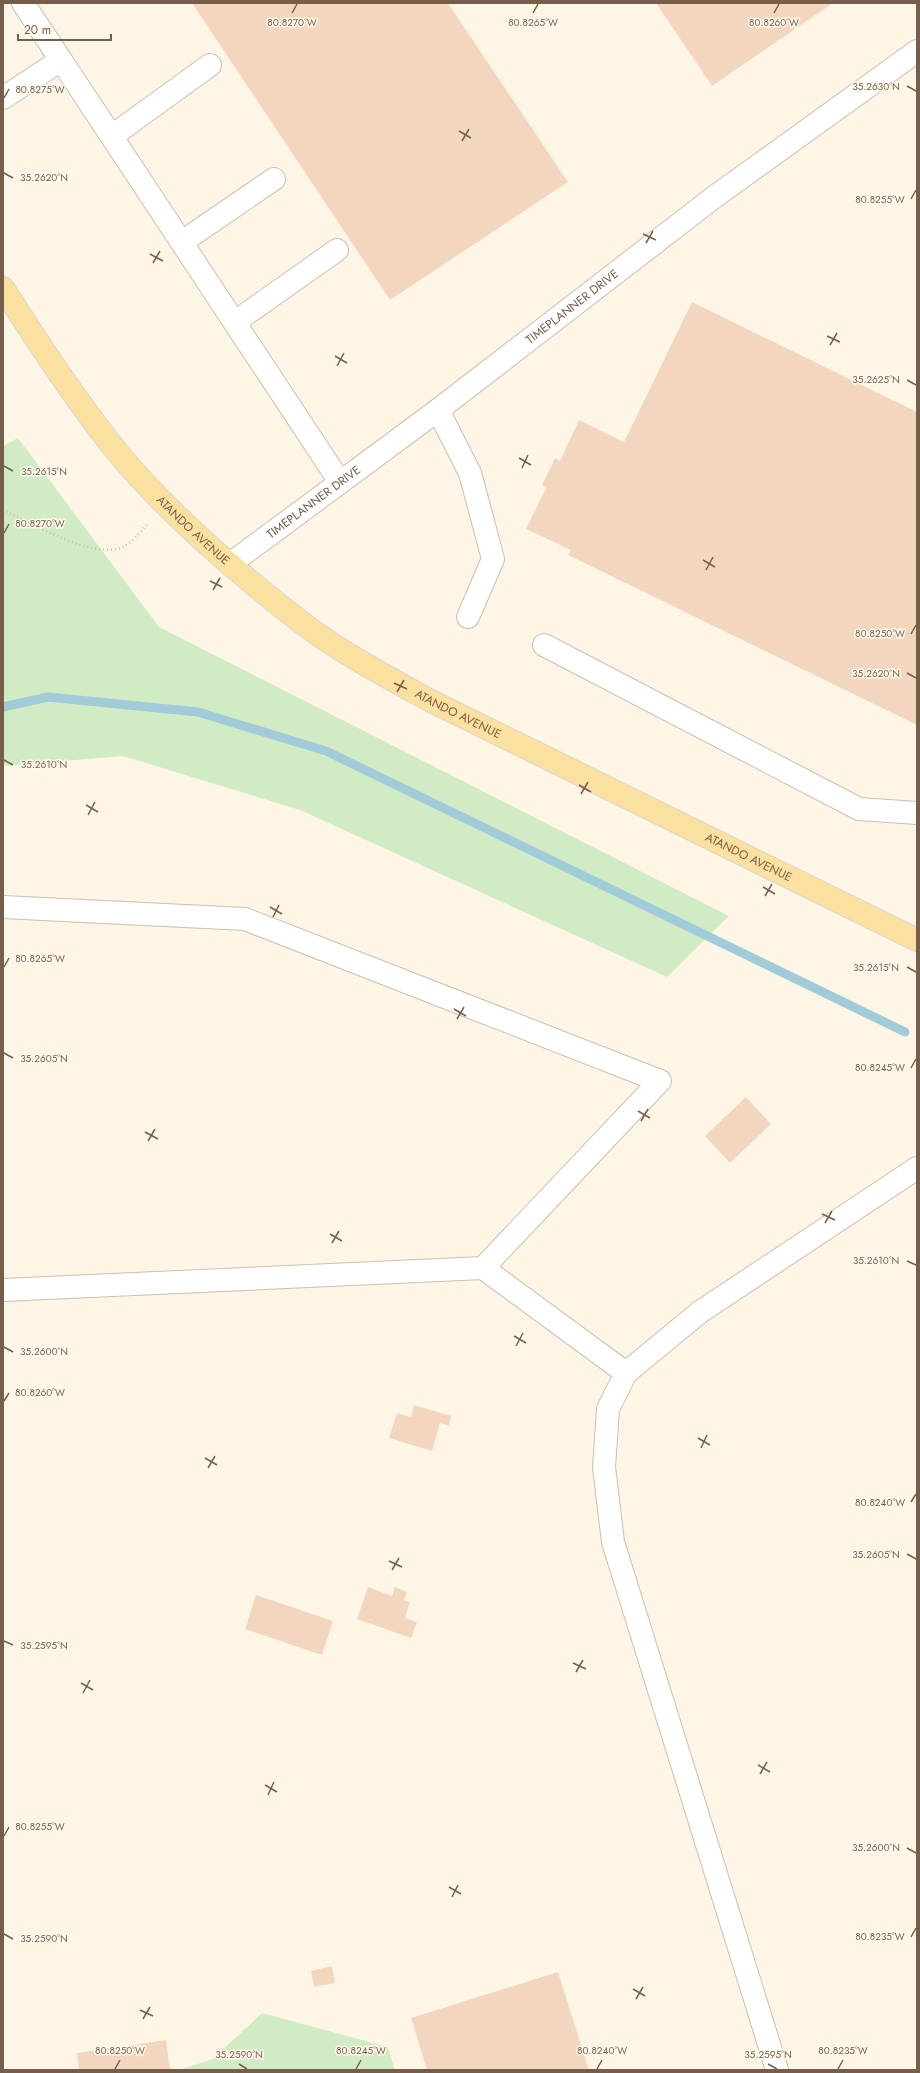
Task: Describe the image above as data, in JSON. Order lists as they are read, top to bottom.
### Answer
{
  "streets": {
    "main road": ["ATANDO AVENUE"],
    "street": ["TIMEPLANNER DRIVE"]
  },
  "crossings": [
    ["TIMEPLANNER DRIVE", "ATANDO AVENUE"]
  ],
  "scale_bar": "20 m",
  "coordinates": [
    "80.8270°W",
    "80.8265°W",
    "80.8260°W",
    "35.2630°N",
    "80.8275°W",
    "35.2620°N",
    "80.8255°W",
    "35.2625°N",
    "35.2615°N",
    "80.8250°W",
    "35.2610°N",
    "35.2605°N",
    "80.8245°W",
    "35.2600°N",
    "80.8240°W",
    "35.2595°N",
    "80.8235°W",
    "35.2590°N"
  ]
}
